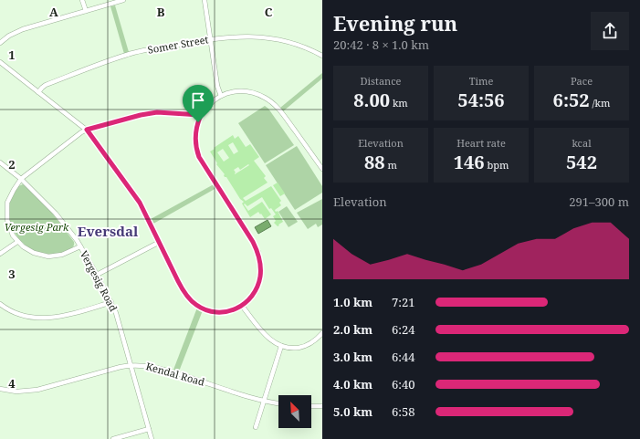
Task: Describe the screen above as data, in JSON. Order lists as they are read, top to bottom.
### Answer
{
  "streets": {
    "street": ["Somer Street", "Vergesig Road", "Kendal Road"]
  },
  "crossings": [
    ["Vergesig Road", "Kendal Road"]
  ],
  "districts": ["Eversdal"],
  "parks": ["Vergesig Park"],
  "north": "top left",
  "page": {
    "heading": ["Evening run", "20:42 · 8 × 1.0 km"],
    "stats": [
      ["Distance", "8.00 km"],
      ["Time", "54:56"],
      ["Pace", "6:52 /km"],
      ["Elevation", "88 m"],
      ["Heart rate", "146 bpm"],
      ["kcal", "542"]
    ],
    "chart": ["Elevation", "291–300 m"],
    "list": [
      {
        "name": "1.0 km",
        "note": "7:21"
      },
      {
        "name": "2.0 km",
        "note": "6:24"
      },
      {
        "name": "3.0 km",
        "note": "6:44"
      },
      {
        "name": "4.0 km",
        "note": "6:40"
      },
      {
        "name": "5.0 km",
        "note": "6:58"
      }
    ]
  },
  "grid": {
    "columns": ["A", "B", "C"],
    "rows": [
      "1",
      "2",
      "3",
      "4"
    ]
  }
}
